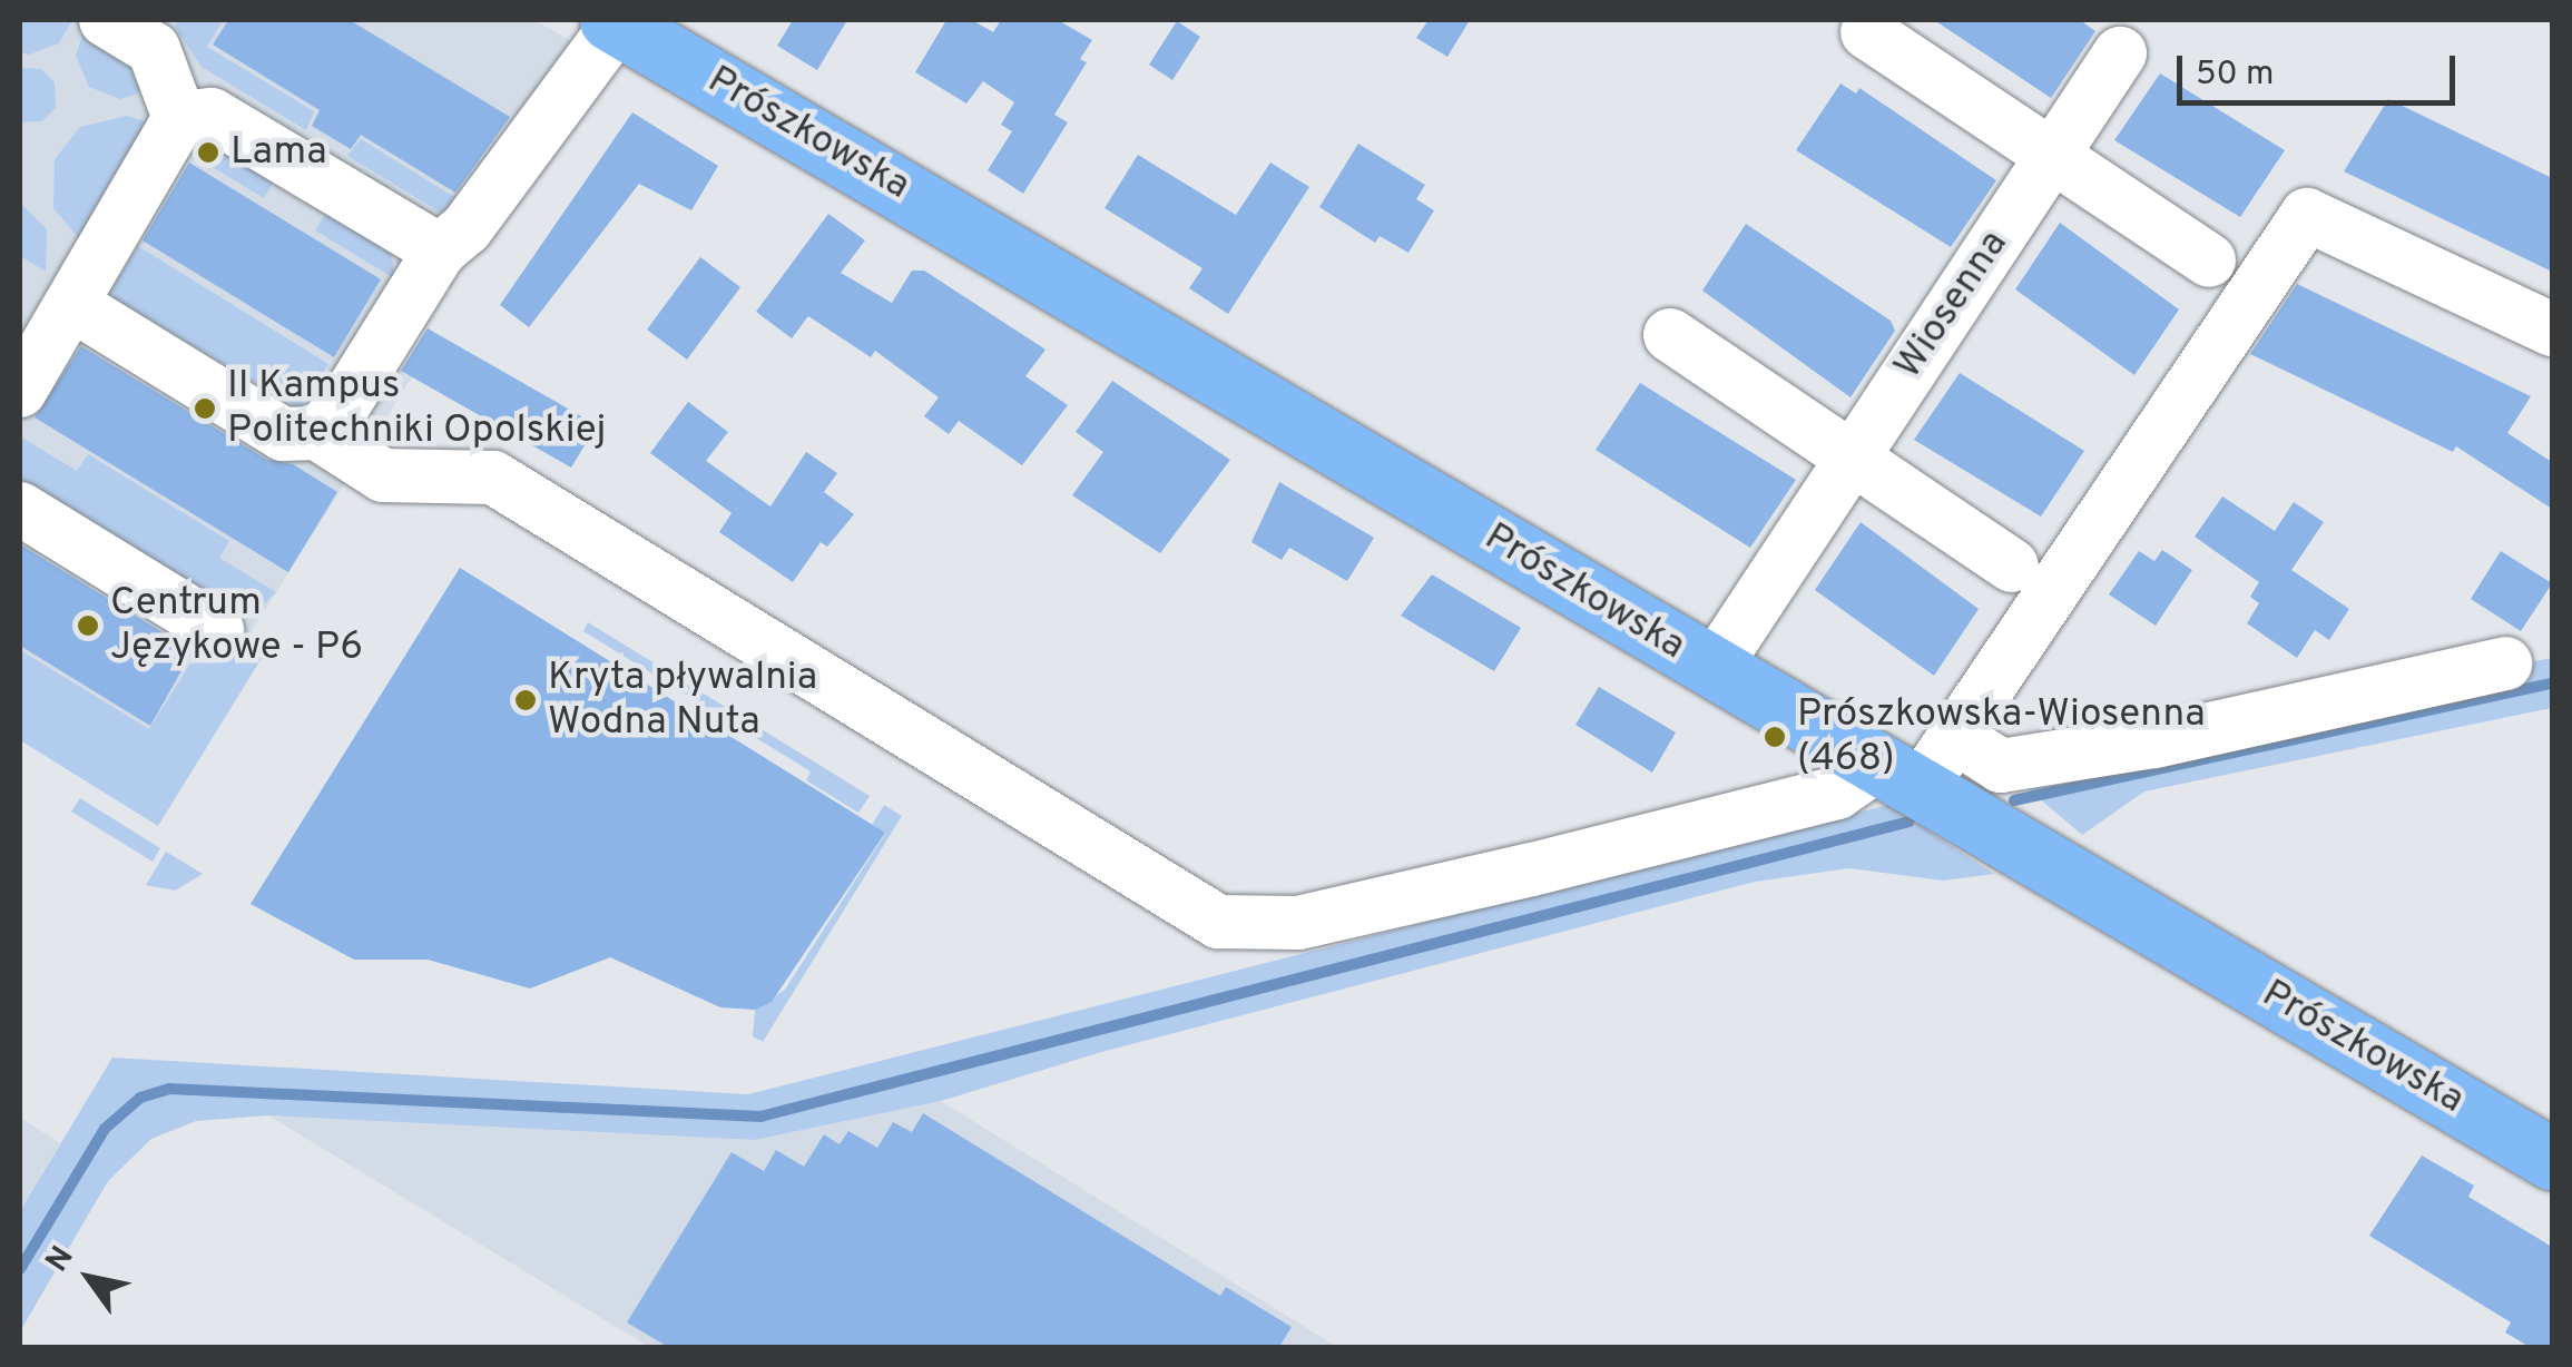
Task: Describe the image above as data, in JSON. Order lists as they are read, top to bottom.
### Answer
{
  "streets": {
    "main road": ["Prószkowska"],
    "street": ["Wiosenna"]
  },
  "crossings": [
    ["Prószkowska", "Wiosenna"]
  ],
  "places": [
    "Lama",
    "II Kampus Politechniki Opolskiej",
    "Centrum Językowe - P6",
    "Kryta pływalnia Wodna Nuta",
    "Prószkowska-Wiosenna (468)"
  ],
  "scale_bar": "50 m",
  "north": "top left"
}
